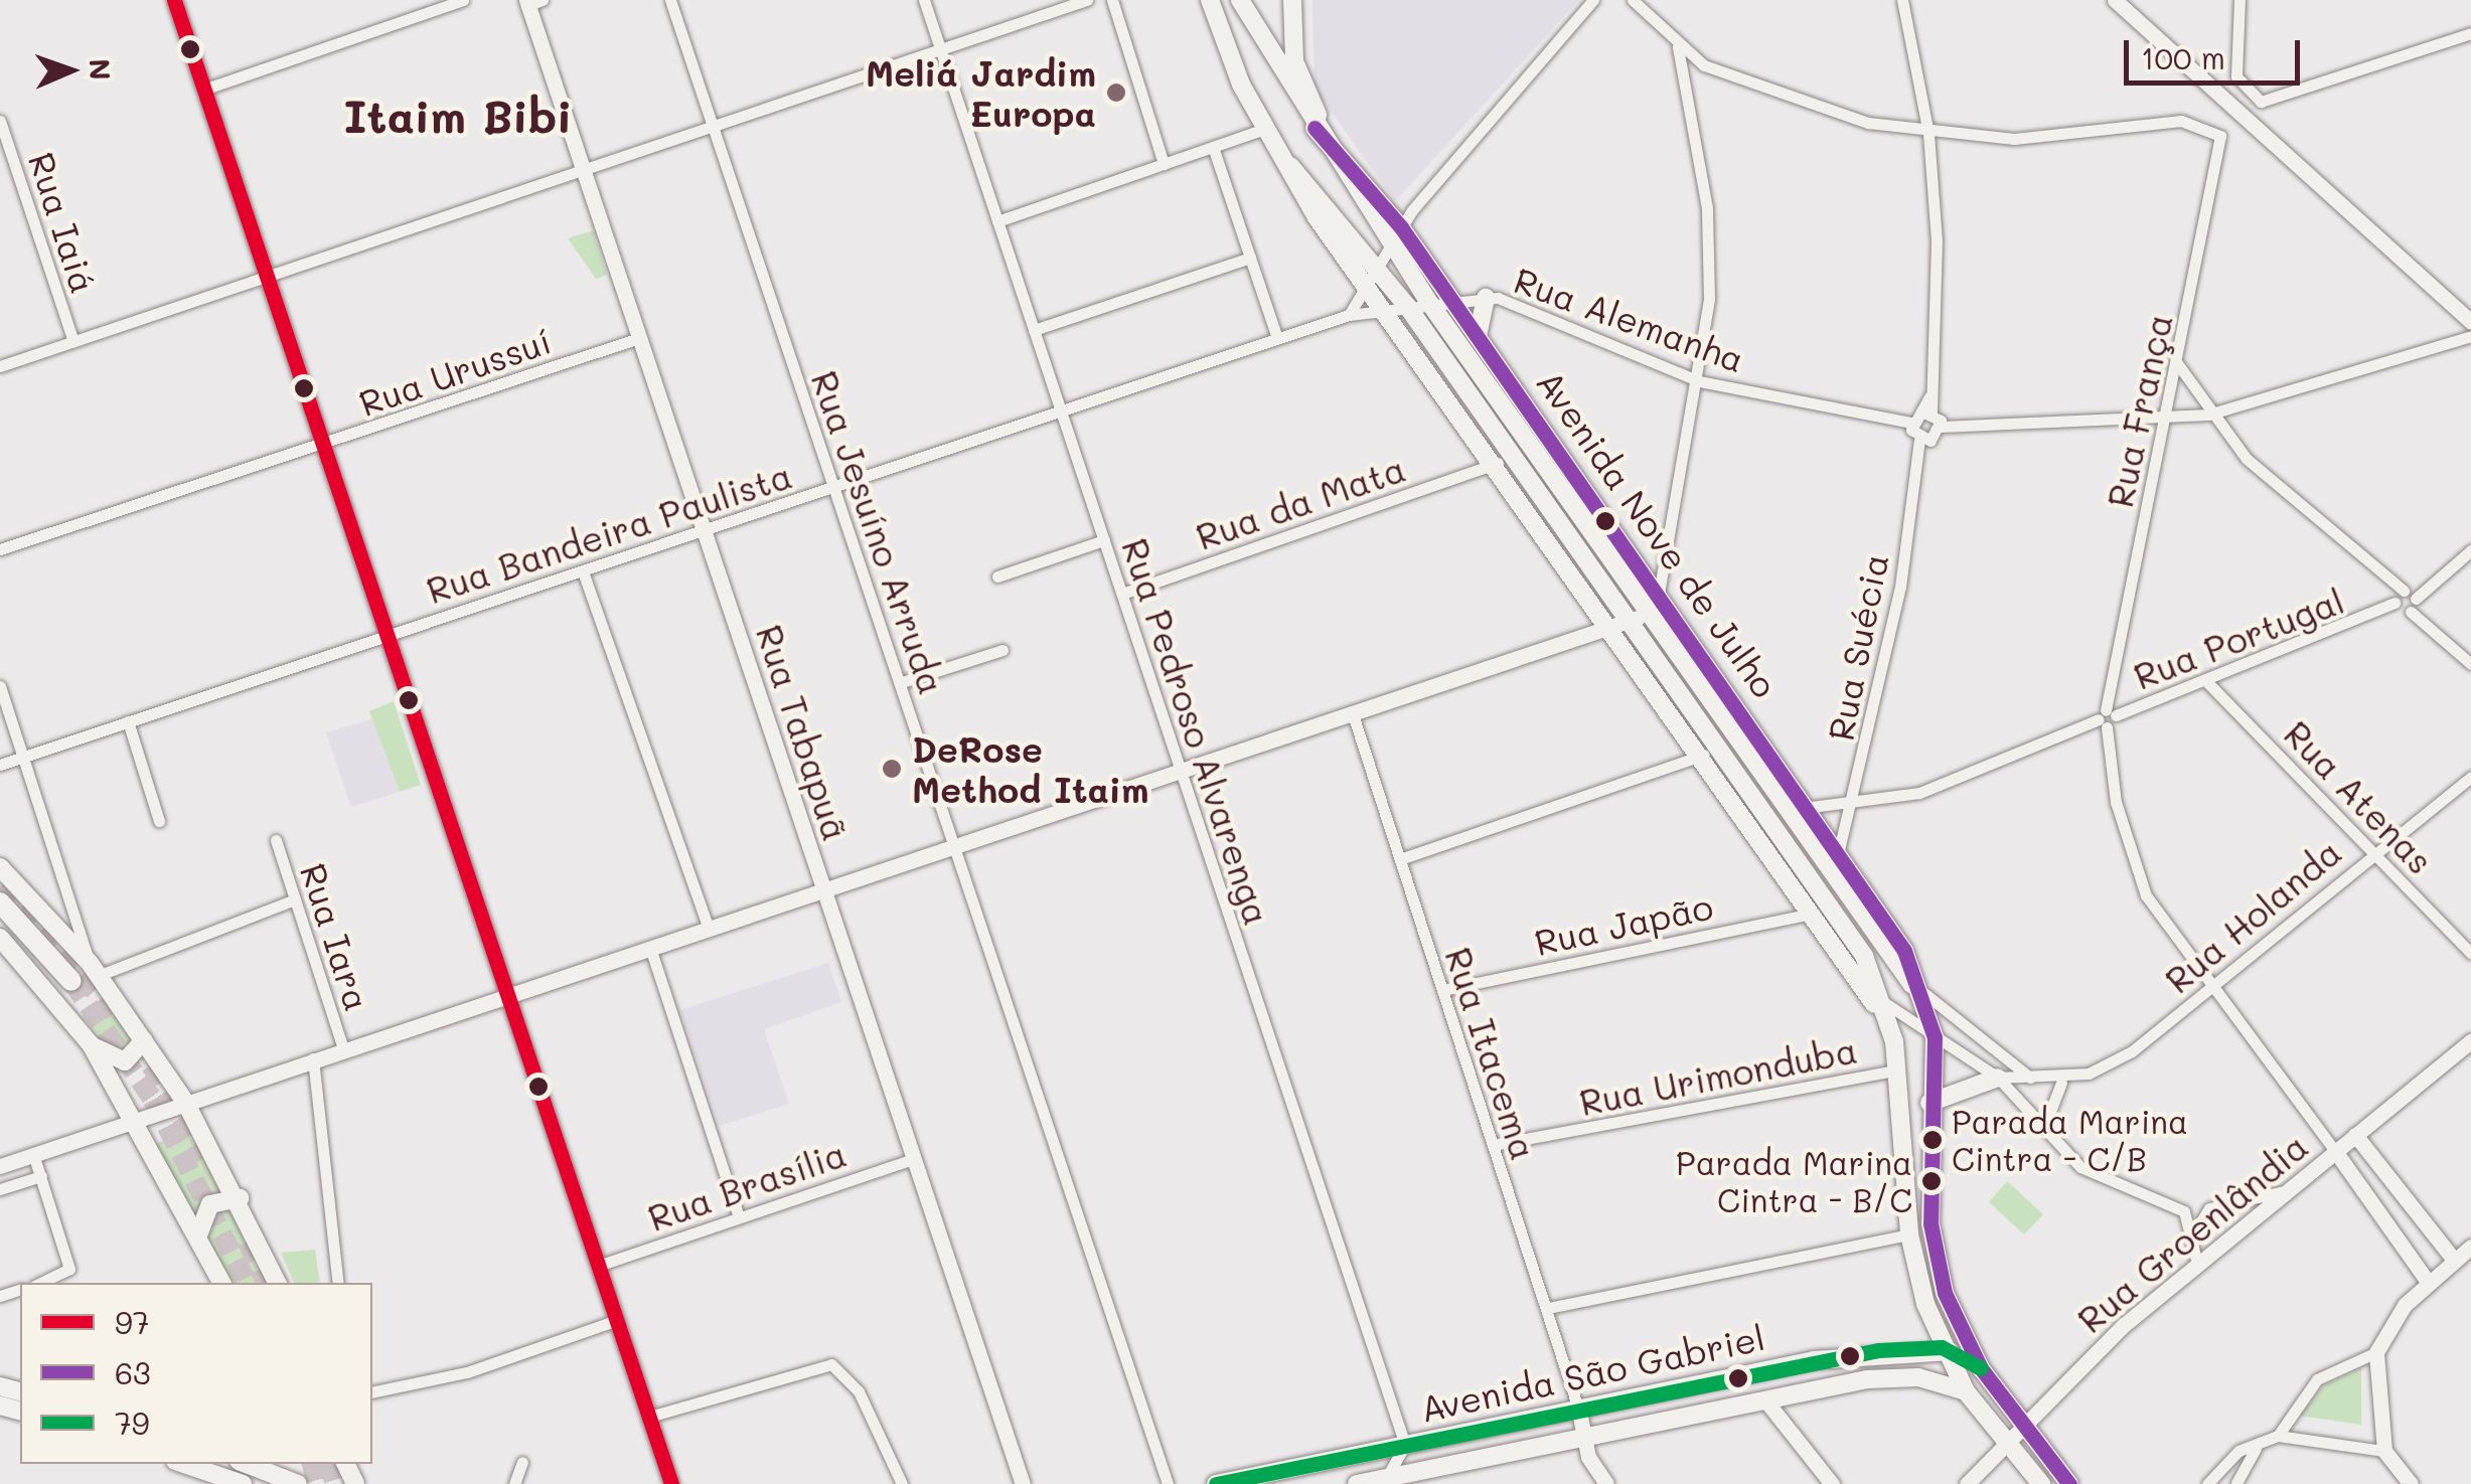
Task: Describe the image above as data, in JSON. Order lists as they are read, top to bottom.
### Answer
{
  "streets": {
    "main road": ["Avenida Nove de Julho", "Avenida São Gabriel"],
    "street": [
      "Rua Iaiá",
      "Rua Alemanha",
      "Rua Urussuí",
      "Rua França",
      "Rua da Mata",
      "Rua Bandeira Paulista",
      "Rua Jesuíno Arruda",
      "Rua Portugal",
      "Rua Suécia",
      "Rua Pedroso Alvarenga",
      "Rua Tabapuã",
      "Rua Atenas",
      "Rua Holanda",
      "Rua Japão",
      "Rua Iara",
      "Rua Itacema",
      "Rua Urimonduba",
      "Rua Brasília",
      "Rua Groenlândia"
    ]
  },
  "crossings": [
    ["Rua Alemanha", "Rua Bandeira Paulista"],
    ["Rua Alemanha", "Avenida Nove de Julho"],
    ["Rua Urussuí", "Rua Tabapuã"],
    ["Rua França", "Rua Portugal"],
    ["Rua França", "Rua Holanda"],
    ["Rua França", "Rua Groenlândia"],
    ["Rua da Mata", "Avenida Nove de Julho"],
    ["Rua da Mata", "Rua Pedroso Alvarenga"],
    ["Rua Bandeira Paulista", "Rua Jesuíno Arruda"],
    ["Rua Bandeira Paulista", "Avenida Nove de Julho"],
    ["Rua Bandeira Paulista", "Rua Pedroso Alvarenga"],
    ["Rua Bandeira Paulista", "Rua Tabapuã"],
    ["Avenida Nove de Julho", "Rua Portugal"],
    ["Avenida Nove de Julho", "Rua Suécia"],
    ["Avenida Nove de Julho", "Rua Japão"],
    ["Avenida Nove de Julho", "Rua Urimonduba"],
    ["Avenida Nove de Julho", "Rua Groenlândia"],
    ["Avenida Nove de Julho", "Avenida São Gabriel"],
    ["Rua Portugal", "Rua Suécia"],
    ["Rua Portugal", "Rua Atenas"],
    ["Rua Pedroso Alvarenga", "Avenida São Gabriel"],
    ["Rua Tabapuã", "Rua Brasília"],
    ["Rua Atenas", "Rua Holanda"],
    ["Rua Japão", "Rua Itacema"],
    ["Rua Itacema", "Rua Urimonduba"],
    ["Rua Itacema", "Avenida São Gabriel"]
  ],
  "districts": ["Itaim Bibi"],
  "places": [
    "Meliá Jardim Europa",
    "DeRose Method Itaim",
    "Parada Marina Cintra - C/B",
    "Parada Marina Cintra - B/C"
  ],
  "lines": ["transit line 97", "transit line 63", "transit line 79"],
  "legend": ["97", "63", "79"],
  "scale_bar": "100 m",
  "north": "right"
}
